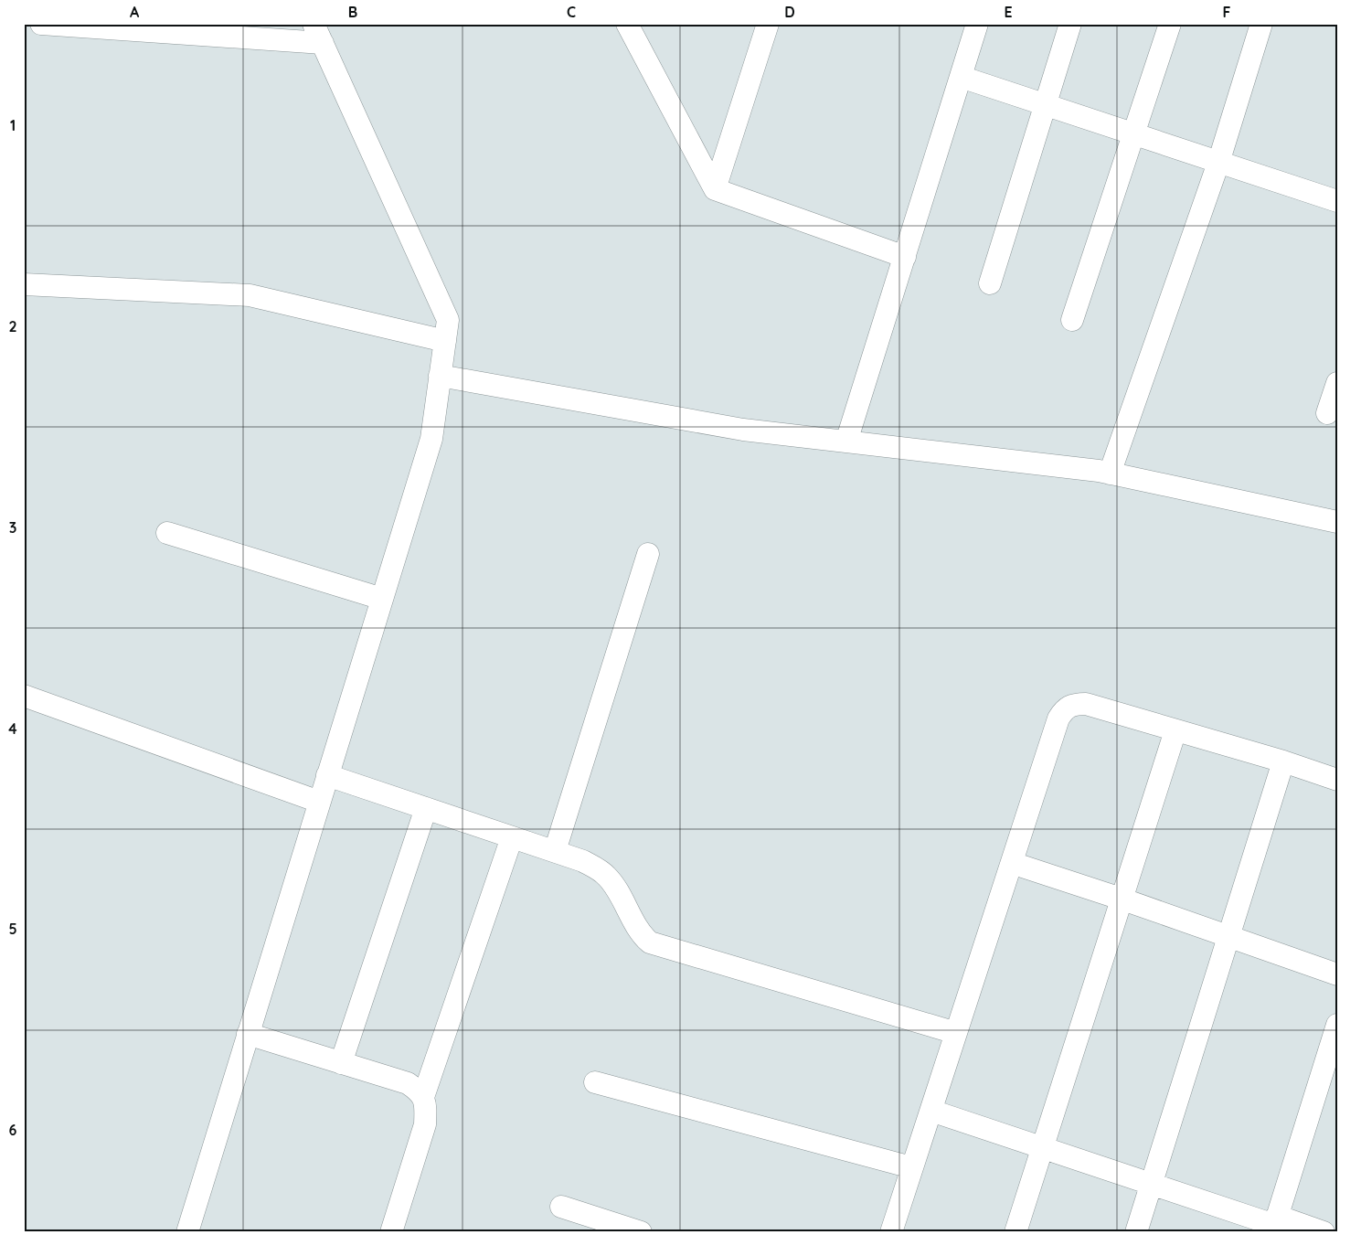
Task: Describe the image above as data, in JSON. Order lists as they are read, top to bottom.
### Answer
{
  "grid": {
    "columns": [
      "A",
      "B",
      "C",
      "D",
      "E",
      "F"
    ],
    "rows": [
      "1",
      "2",
      "3",
      "4",
      "5",
      "6"
    ]
  }
}
